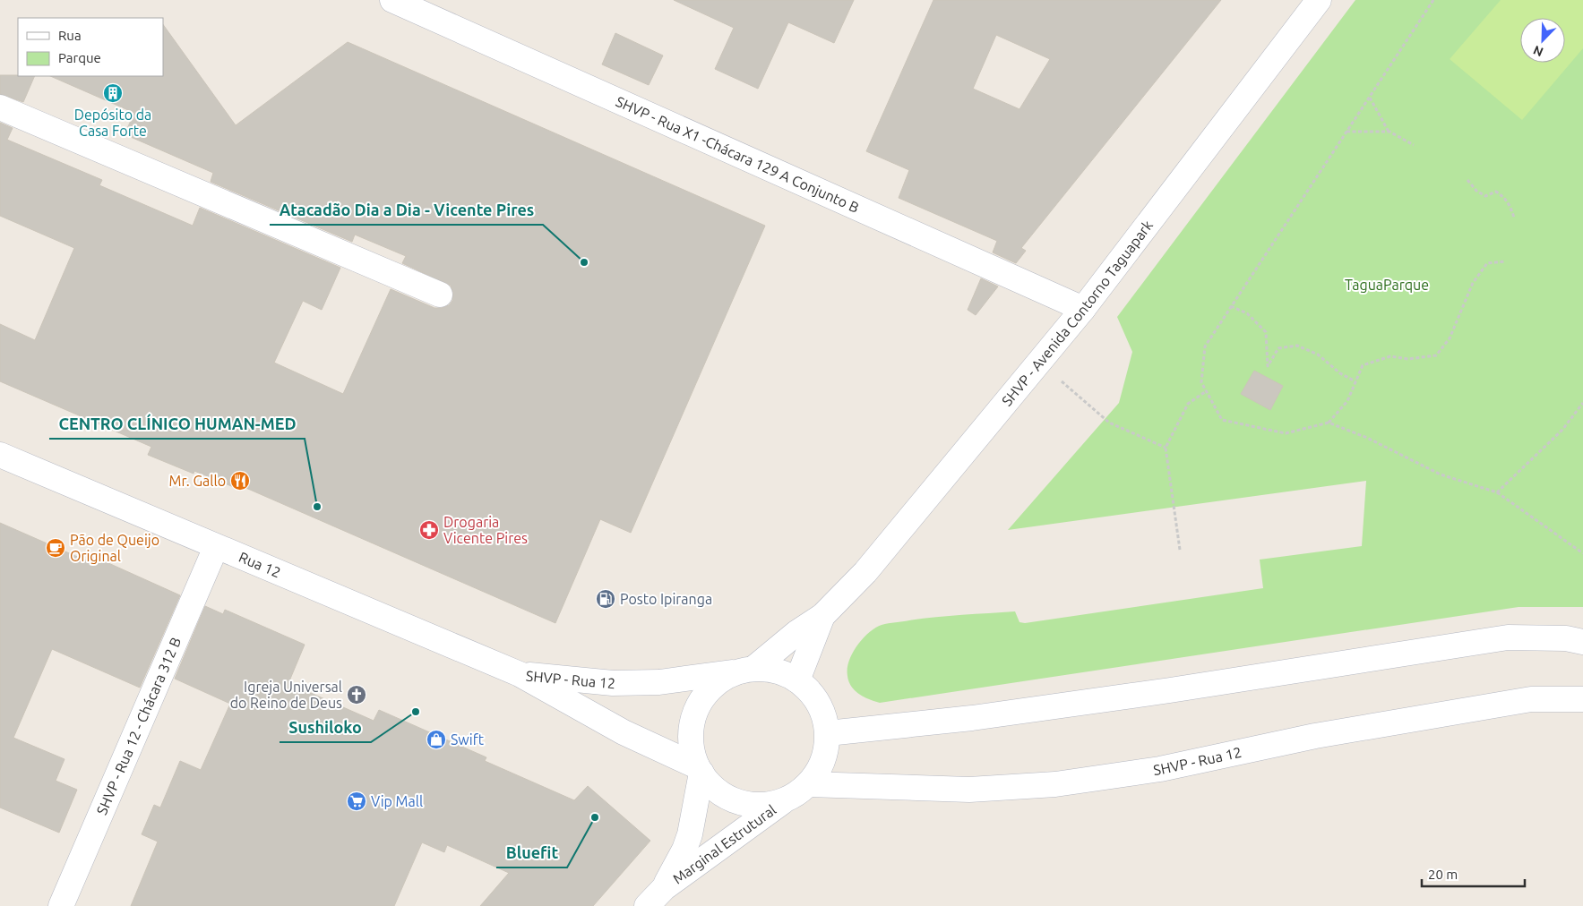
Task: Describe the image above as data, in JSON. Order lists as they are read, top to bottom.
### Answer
{
  "streets": {
    "street": [
      "SHVP - Rua X1 -Chácara 129 A Conjunto B",
      "SHVP - Avenida Contorno Taguapark",
      "Rua 12",
      "SHVP - Rua 12",
      "SHVP - Rua 12 - Chácara 312 B",
      "Marginal Estrutural"
    ]
  },
  "crossings": [
    ["SHVP - Rua X1 -Chácara 129 A Conjunto B", "SHVP - Avenida Contorno Taguapark"],
    ["SHVP - Avenida Contorno Taguapark", "SHVP - Rua 12"],
    ["SHVP - Avenida Contorno Taguapark", "Marginal Estrutural"],
    ["Rua 12", "SHVP - Rua 12"],
    ["Rua 12", "SHVP - Rua 12 - Chácara 312 B"],
    ["SHVP - Rua 12", "Marginal Estrutural"]
  ],
  "parks": ["TaguaParque"],
  "places": {
    "building": ["Depósito da Casa Forte"],
    "other": [
      "Atacadão Dia a Dia - Vicente Pires",
      "CENTRO CLÍNICO HUMAN-MED",
      "Sushiloko",
      "Bluefit"
    ],
    "restaurant": ["Mr. Gallo"],
    "pharmacy": ["Drogaria Vicente Pires"],
    "cafe": ["Pão de Queijo Original"],
    "fuel station": ["Posto Ipiranga"],
    "church": ["Igreja Universal do Reino de Deus"],
    "shop": ["Swift"],
    "supermarket": ["Vip Mall"]
  },
  "legend": ["Rua", "Parque"],
  "scale_bar": "20 m",
  "north": "bottom left"
}
